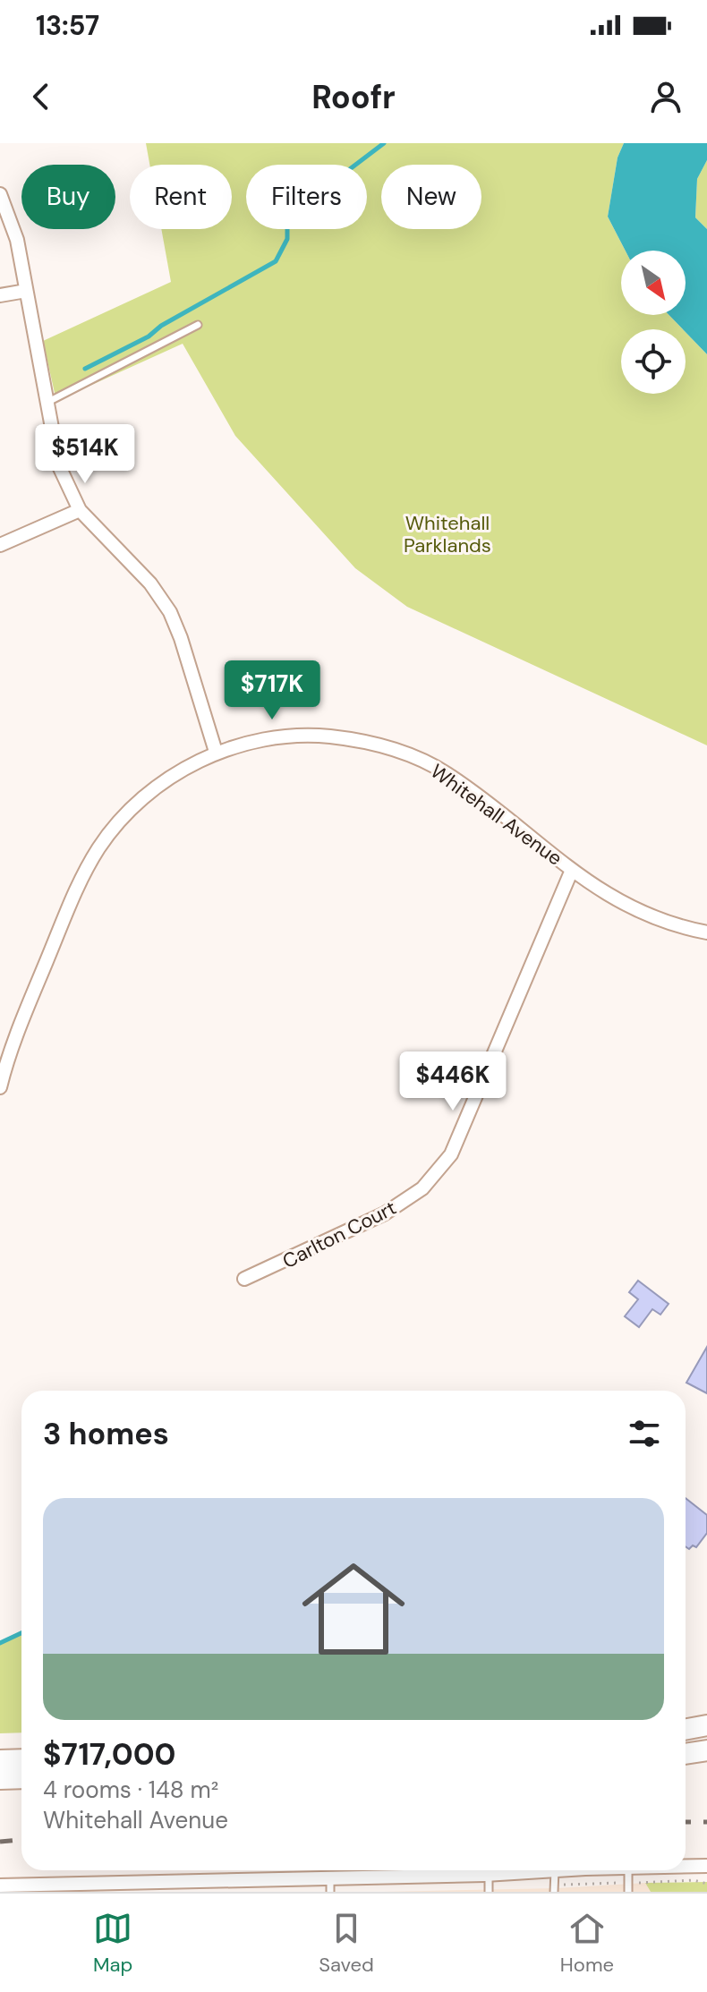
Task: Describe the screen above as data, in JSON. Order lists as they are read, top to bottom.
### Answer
{
  "streets": {
    "street": ["Whitehall Avenue", "Carlton Court"]
  },
  "crossings": [
    ["Whitehall Avenue", "Carlton Court"]
  ],
  "parks": ["Whitehall Parklands"],
  "north": "bottom right",
  "page": {
    "status": "13:57",
    "header": "Roofr",
    "chip": [
      "Buy",
      "Rent",
      "Filters",
      "New"
    ],
    "price": ["$514K", "$717K", "$446K"],
    "heading": "3 homes",
    "list": [
      {
        "name": "$717,000",
        "note": "4 rooms · 148 m² · Whitehall Avenue"
      }
    ],
    "tabs": ["Map", "Saved", "Home"]
  }
}
